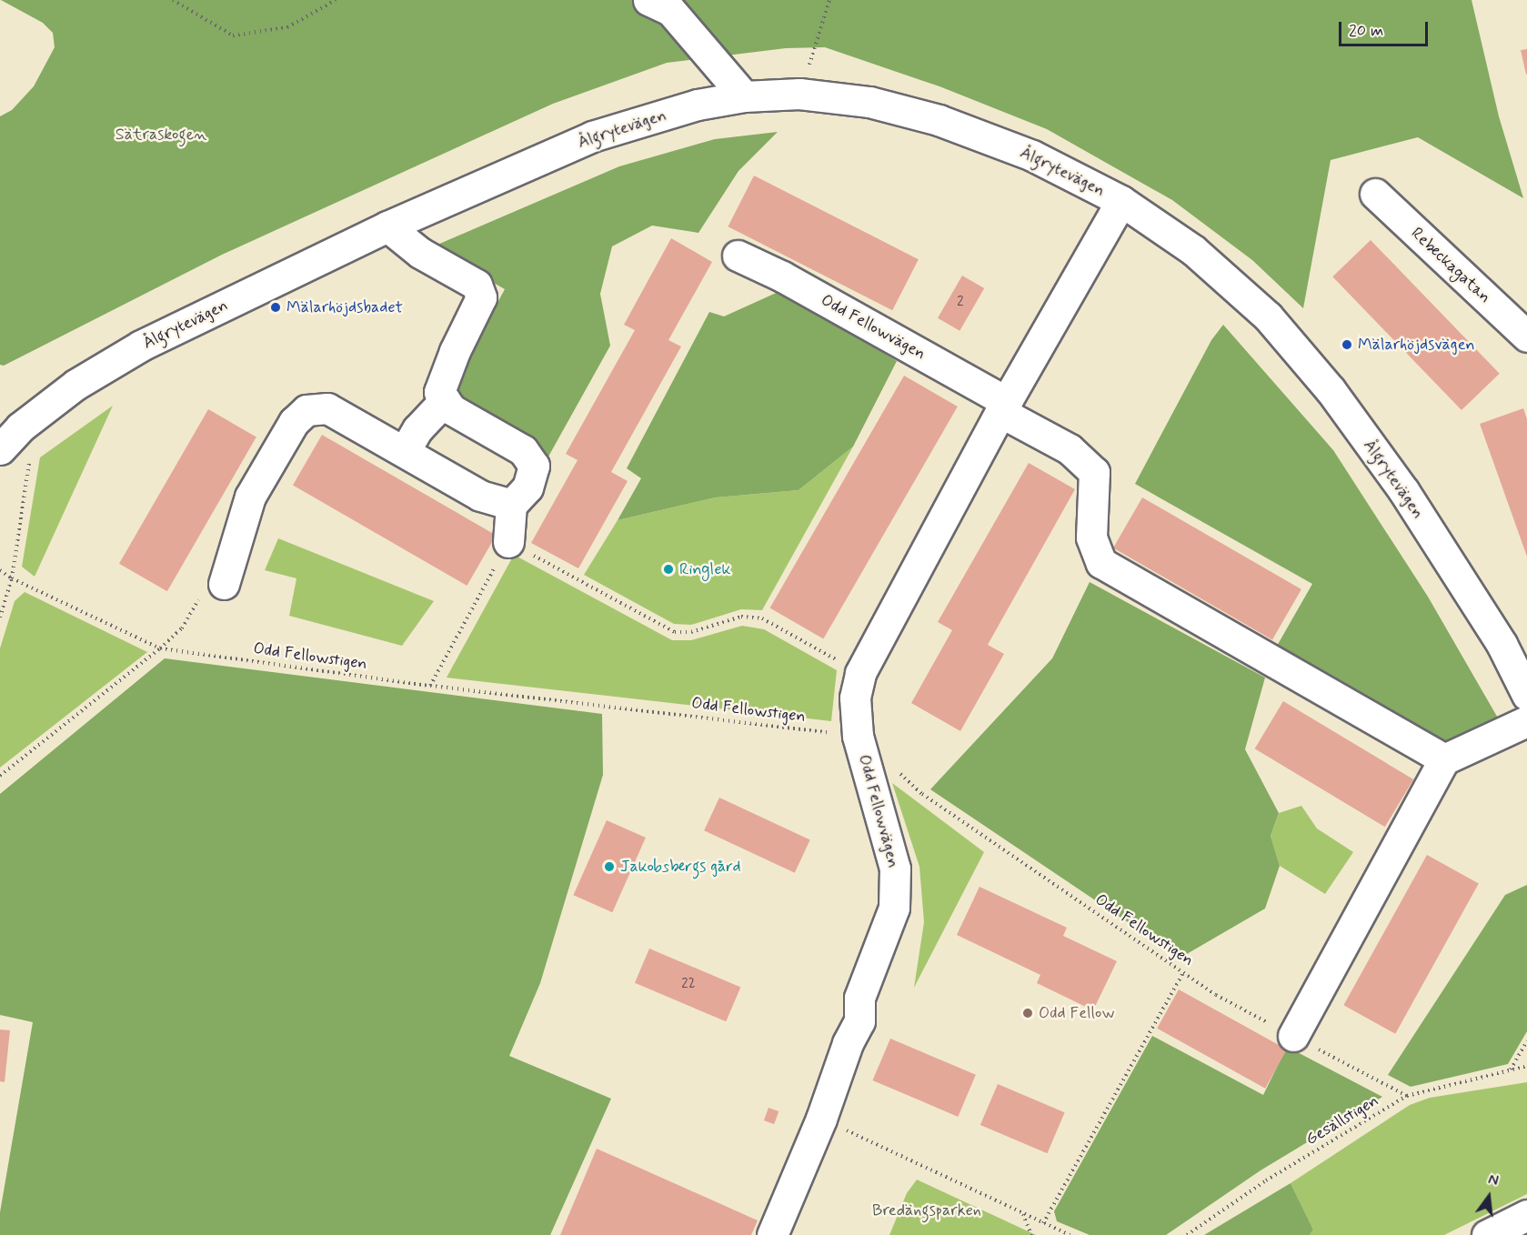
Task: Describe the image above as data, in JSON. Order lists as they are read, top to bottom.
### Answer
{
  "streets": {
    "street": ["Ålgrytevägen", "Rebeckagatan", "Odd Fellowvägen"],
    "path": ["Odd Fellowstigen", "Gesällstigen"]
  },
  "crossings": [
    ["Ålgrytevägen", "Odd Fellowvägen"],
    ["Odd Fellowvägen", "Odd Fellowstigen"],
    ["Odd Fellowstigen", "Gesällstigen"]
  ],
  "parks": ["Sätraskogen", "Bredängsparken"],
  "places": [
    "Mälarhöjdsbadet",
    "Mälarhöjdsvägen",
    "Ringlek",
    "Jakobsbergs gård",
    "Odd Fellow"
  ],
  "house_numbers": ["2", "22"],
  "scale_bar": "20 m",
  "north": "top"
}
